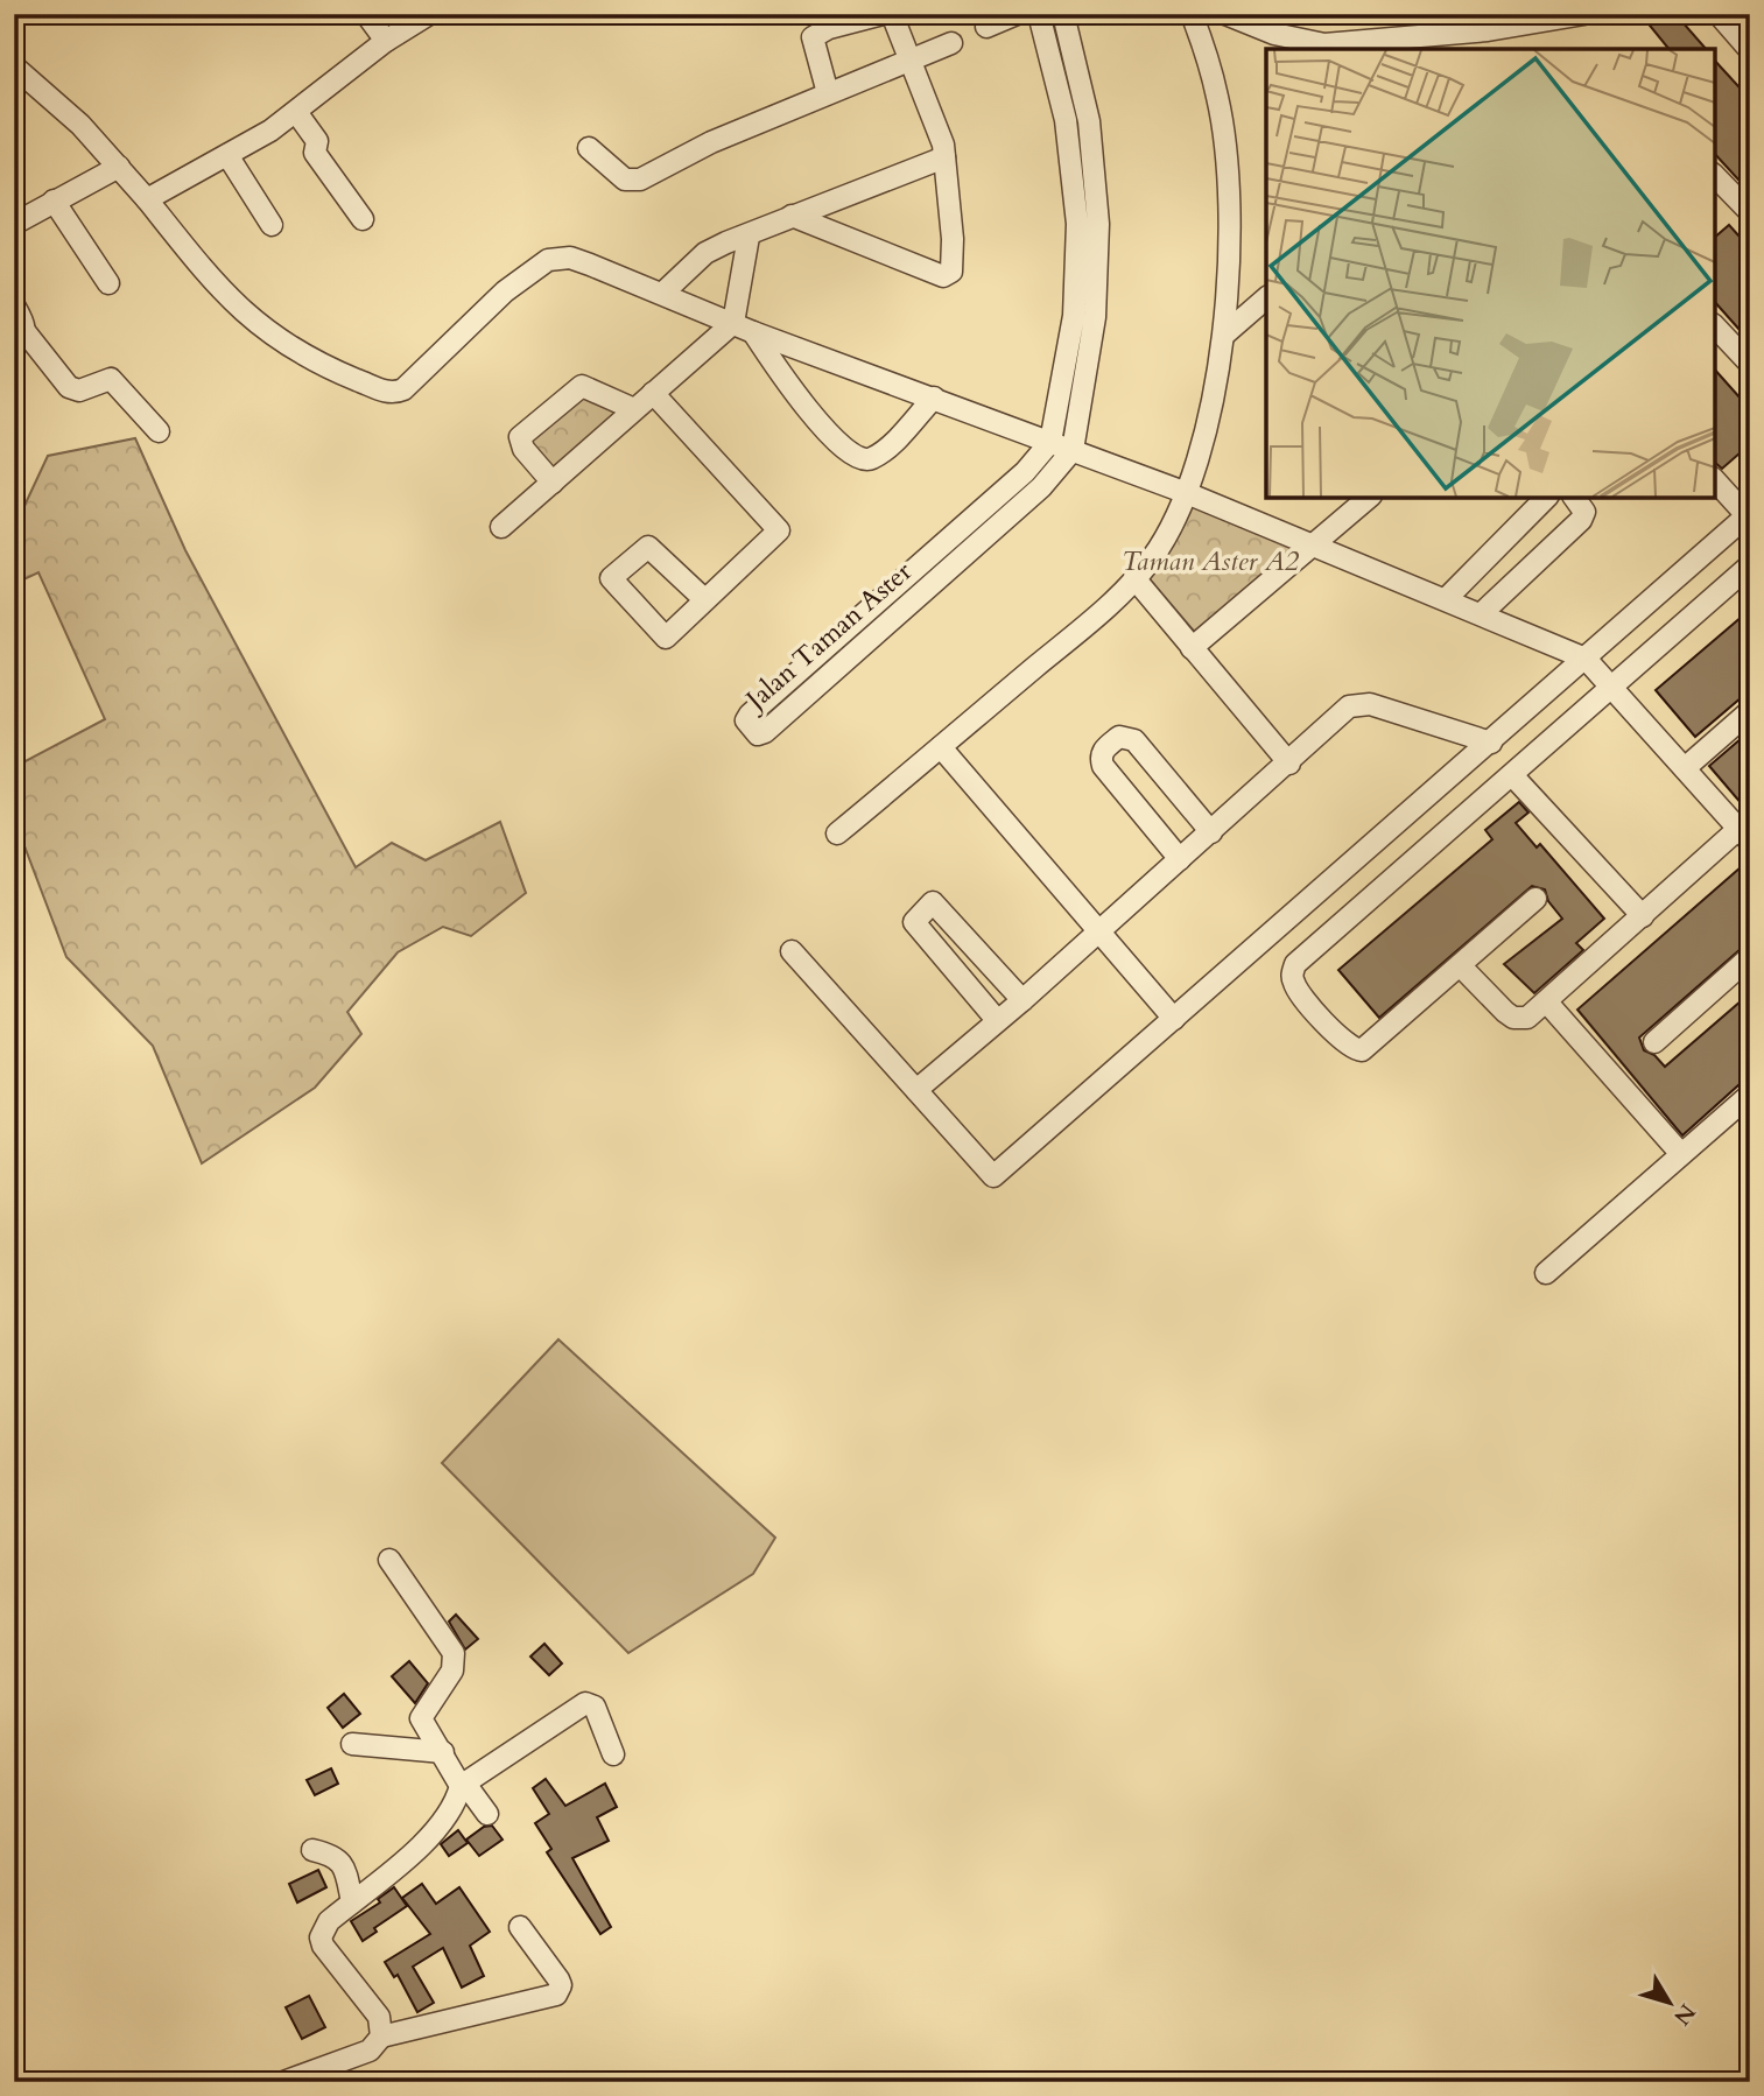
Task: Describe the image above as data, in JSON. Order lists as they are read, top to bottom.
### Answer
{
  "streets": {
    "street": ["Jalan Taman Aster"]
  },
  "parks": ["Taman Aster A2"],
  "north": "bottom right"
}
